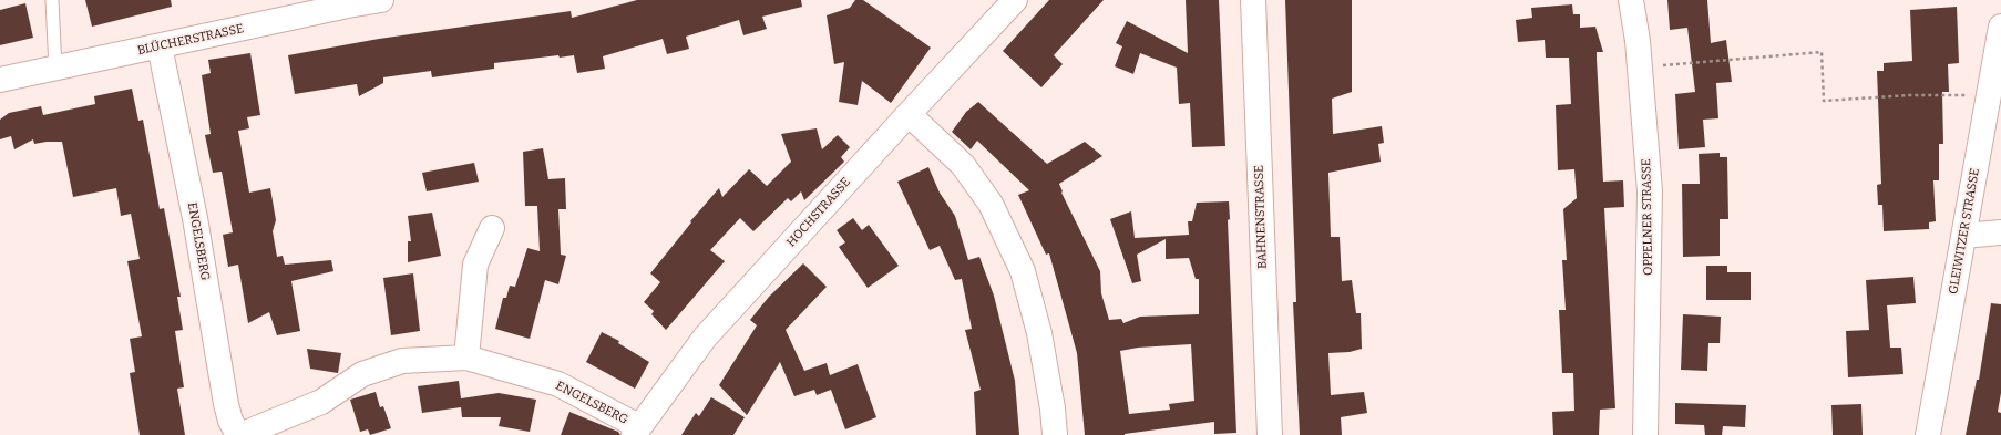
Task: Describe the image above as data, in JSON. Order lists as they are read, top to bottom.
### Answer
{
  "streets": {
    "street": [
      "BLÜCHERSTRASSE",
      "HOCHSTRASSE",
      "BAHNENSTRASSE",
      "OPPELNER STRASSE",
      "GLEIWITZER STRASSE",
      "ENGELSBERG"
    ]
  },
  "crossings": [
    ["BLÜCHERSTRASSE", "ENGELSBERG"],
    ["HOCHSTRASSE", "ENGELSBERG"]
  ]
}
